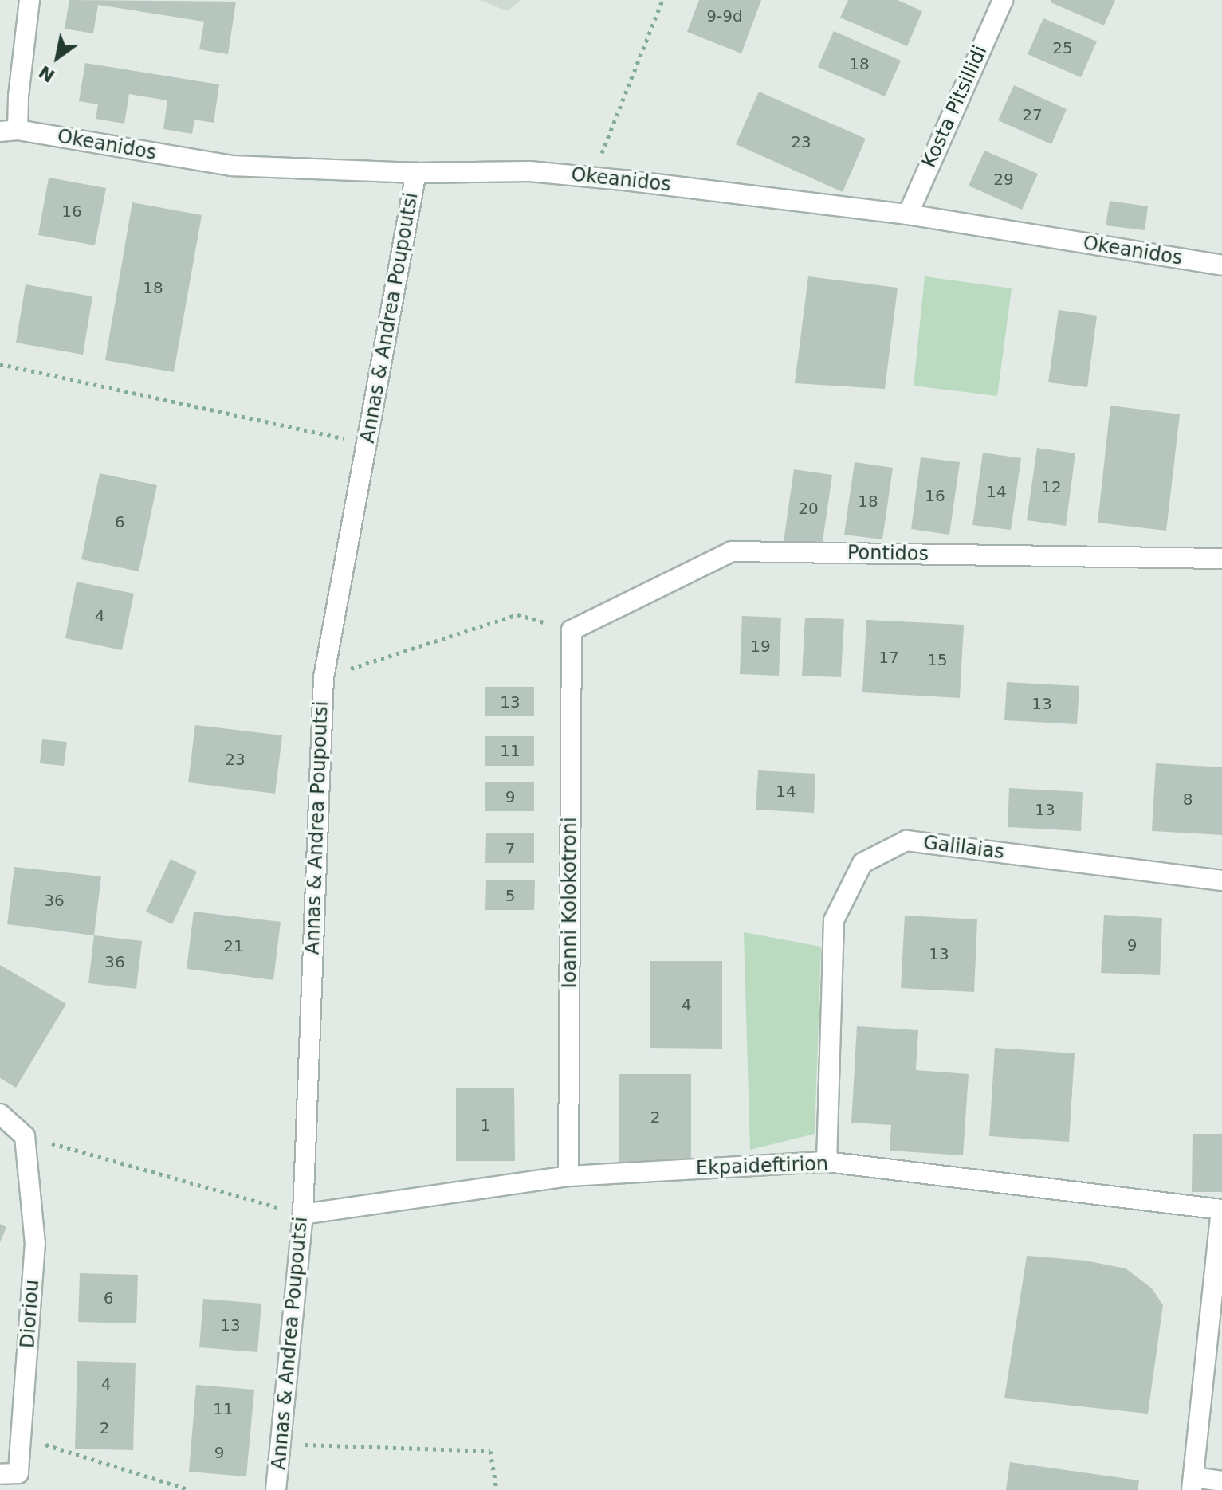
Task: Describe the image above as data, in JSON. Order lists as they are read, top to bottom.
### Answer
{
  "streets": {
    "street": [
      "Kosta Pitsillidi",
      "Okeanidos",
      "Annas & Andrea Poupoutsi",
      "Pontidos",
      "Galilaias",
      "Ioanni Kolokotroni",
      "Ekpaideftirion",
      "Dioriou"
    ]
  },
  "crossings": [
    ["Kosta Pitsillidi", "Okeanidos"],
    ["Okeanidos", "Annas & Andrea Poupoutsi"],
    ["Annas & Andrea Poupoutsi", "Ekpaideftirion"],
    ["Pontidos", "Ioanni Kolokotroni"],
    ["Galilaias", "Ekpaideftirion"],
    ["Ioanni Kolokotroni", "Ekpaideftirion"]
  ],
  "house_numbers": [
    "9-9d",
    "25",
    "18",
    "27",
    "23",
    "29",
    "16",
    "18",
    "12",
    "14",
    "16",
    "18",
    "20",
    "6",
    "4",
    "19",
    "17",
    "15",
    "13",
    "13",
    "11",
    "23",
    "14",
    "9",
    "8",
    "13",
    "7",
    "5",
    "36",
    "9",
    "21",
    "13",
    "36",
    "4",
    "2",
    "1",
    "6",
    "13",
    "4",
    "11",
    "2",
    "9"
  ],
  "north": "bottom left"
}
